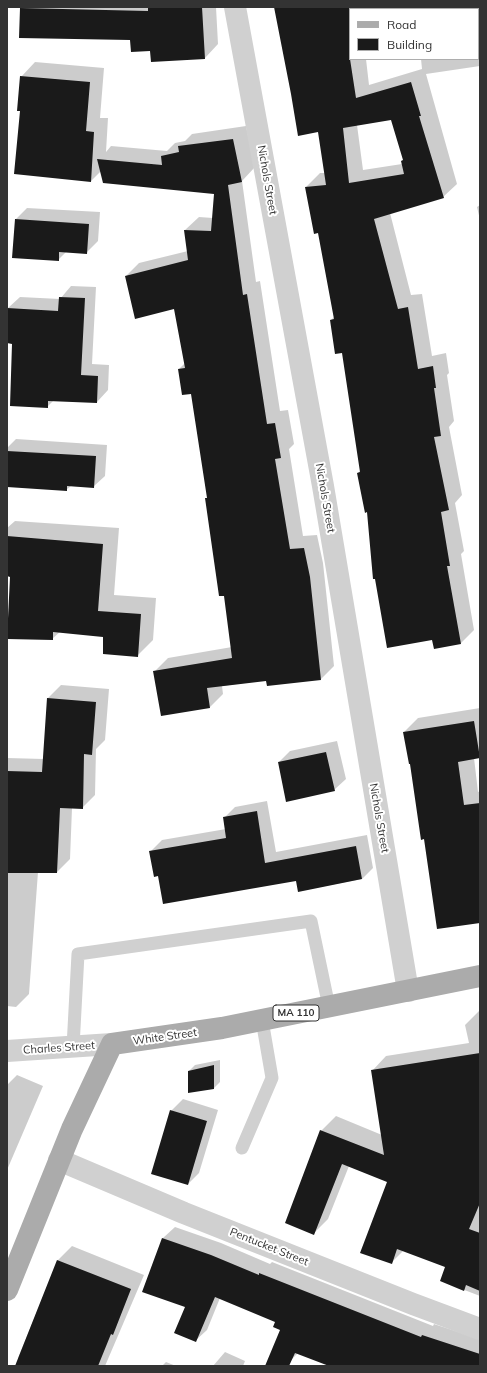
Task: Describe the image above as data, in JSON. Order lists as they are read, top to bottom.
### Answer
{
  "streets": {
    "main road": ["MA 110", "White Street"],
    "street": ["Nichols Street", "Charles Street", "Pentucket Street"]
  },
  "crossings": [
    ["Nichols Street", "White Street"],
    ["White Street", "Charles Street"]
  ],
  "legend": ["Road", "Building"]
}
